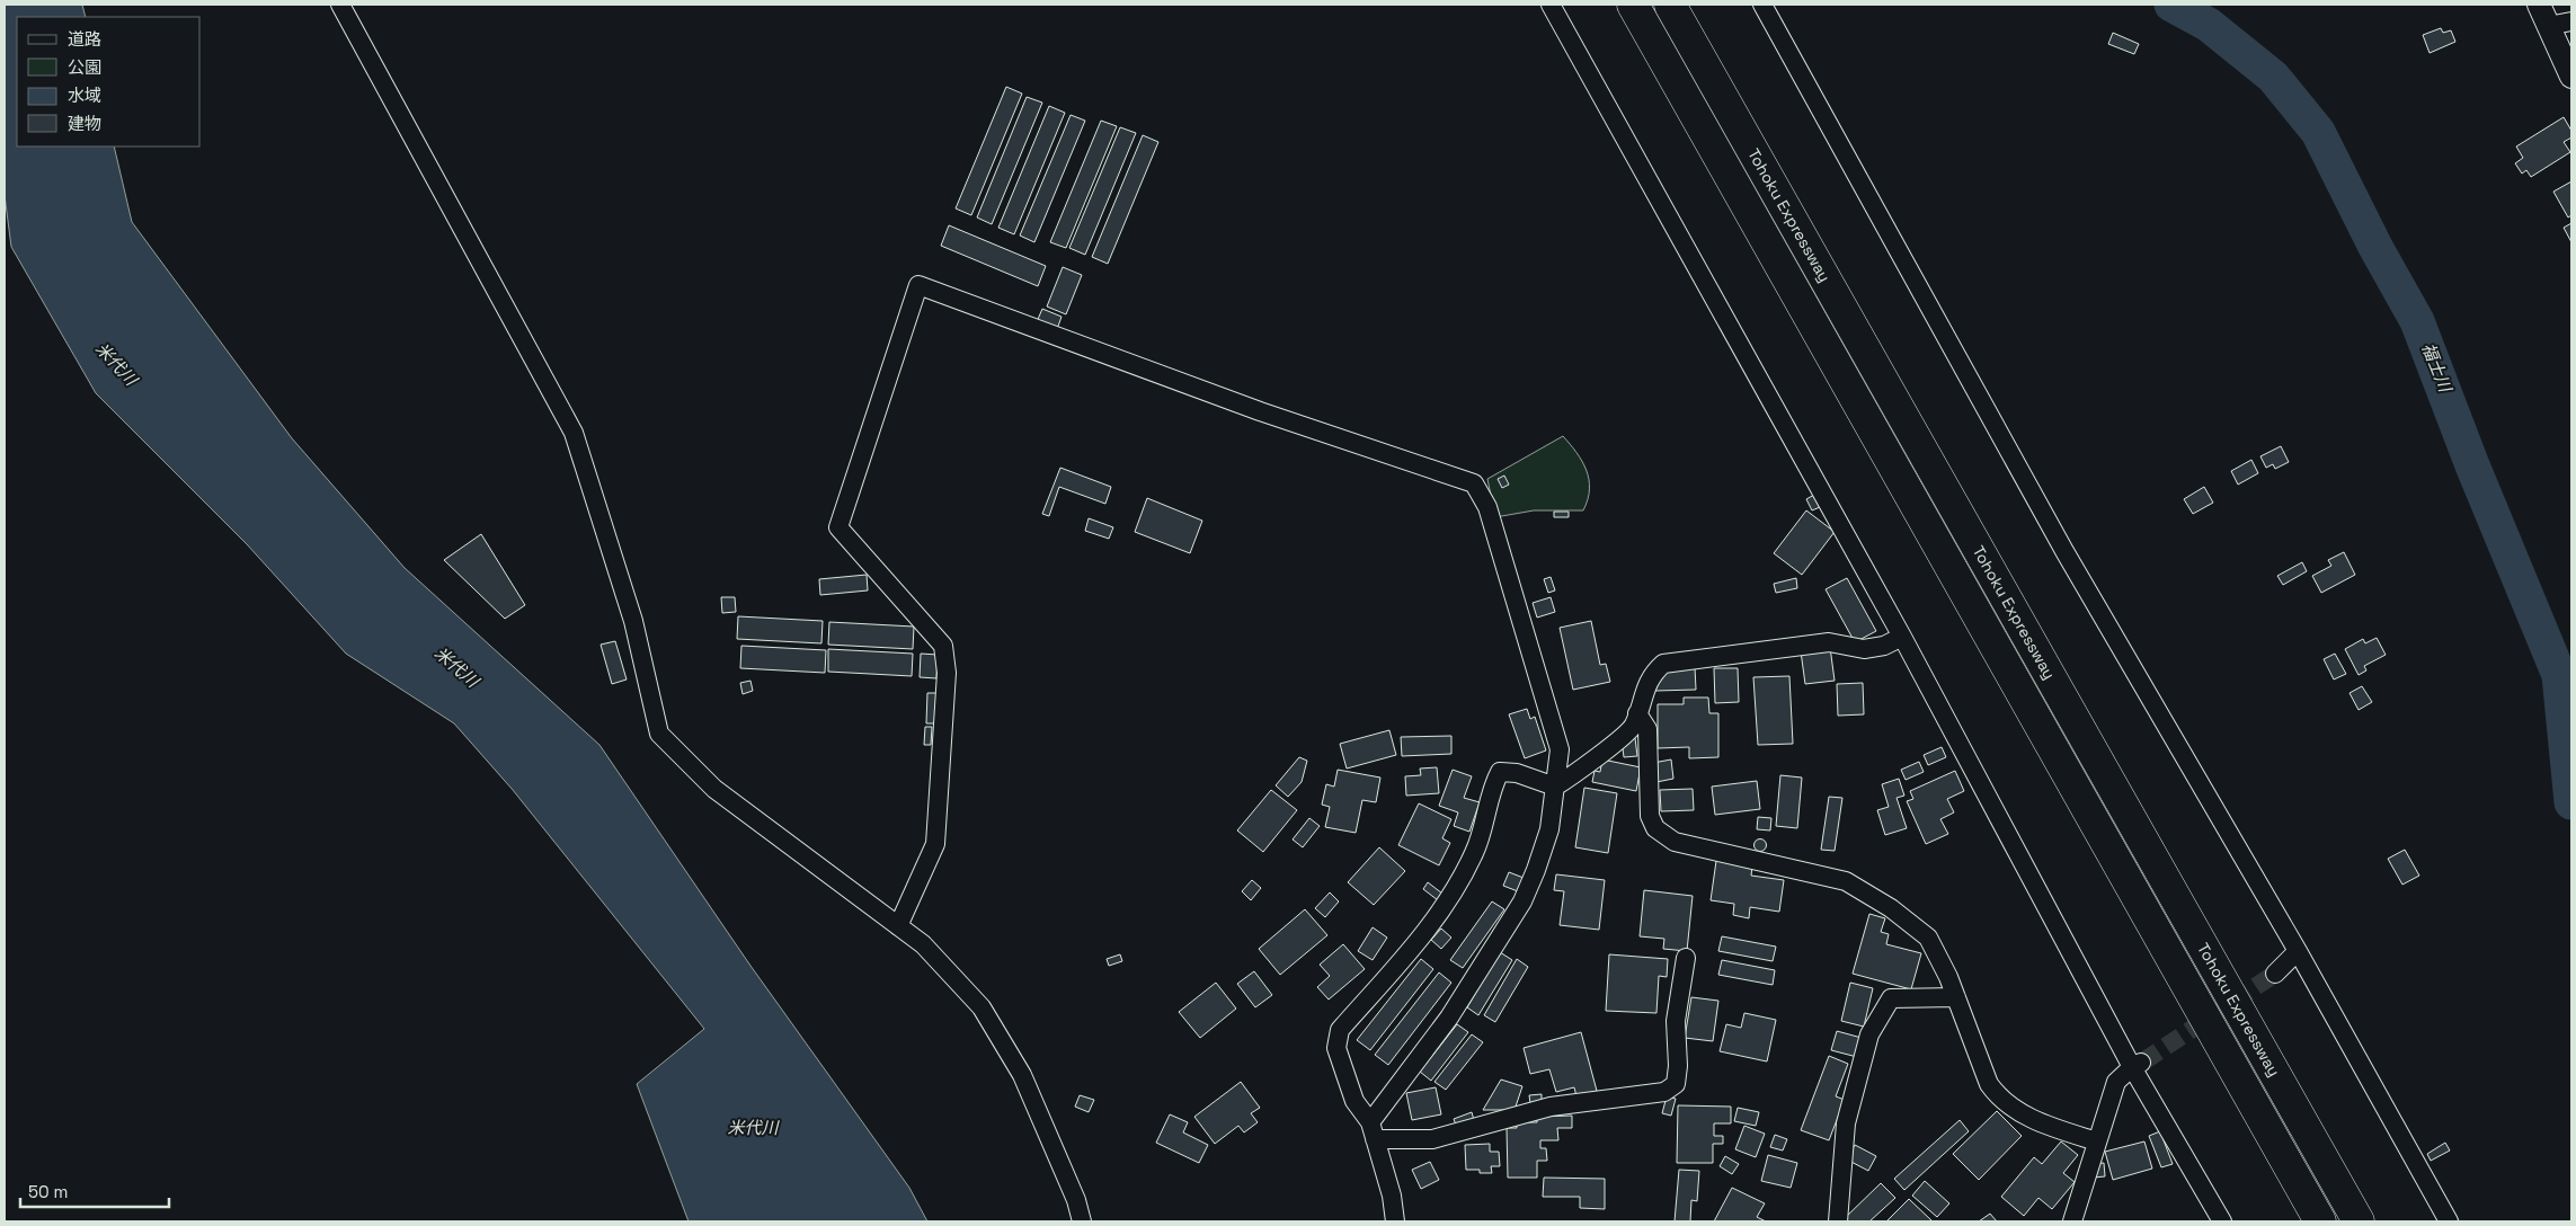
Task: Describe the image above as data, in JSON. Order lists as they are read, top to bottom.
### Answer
{
  "streets": {
    "highway": ["Tohoku Expressway"]
  },
  "water": ["米代川", "福士川"],
  "legend": [
    "道路",
    "公園",
    "水域",
    "建物"
  ],
  "scale_bar": "50 m"
}
